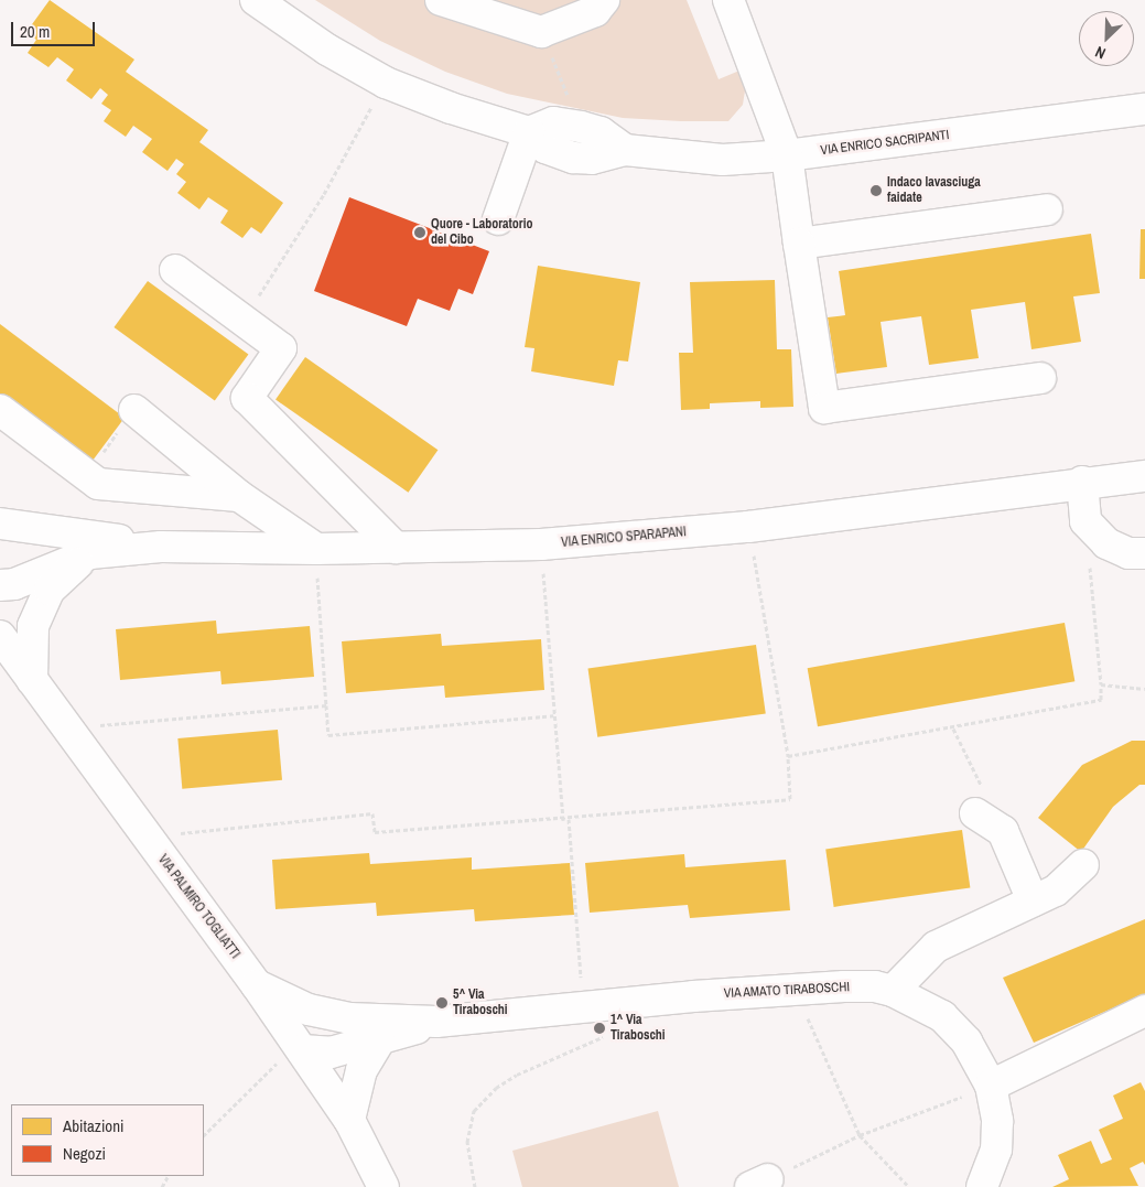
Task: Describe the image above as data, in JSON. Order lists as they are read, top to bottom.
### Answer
{
  "streets": {
    "street": [
      "VIA ENRICO SACRIPANTI",
      "VIA ENRICO SPARAPANI",
      "VIA PALMIRO TOGLIATTI",
      "VIA AMATO TIRABOSCHI"
    ]
  },
  "crossings": [
    ["VIA PALMIRO TOGLIATTI", "VIA AMATO TIRABOSCHI"]
  ],
  "places": [
    "Indaco lavasciuga faidate",
    "Quore - Laboratorio del Cibo",
    "5^ Via Tiraboschi",
    "1^ Via Tiraboschi"
  ],
  "legend": ["Abitazioni", "Negozi"],
  "scale_bar": "20 m",
  "north": "bottom left"
}
